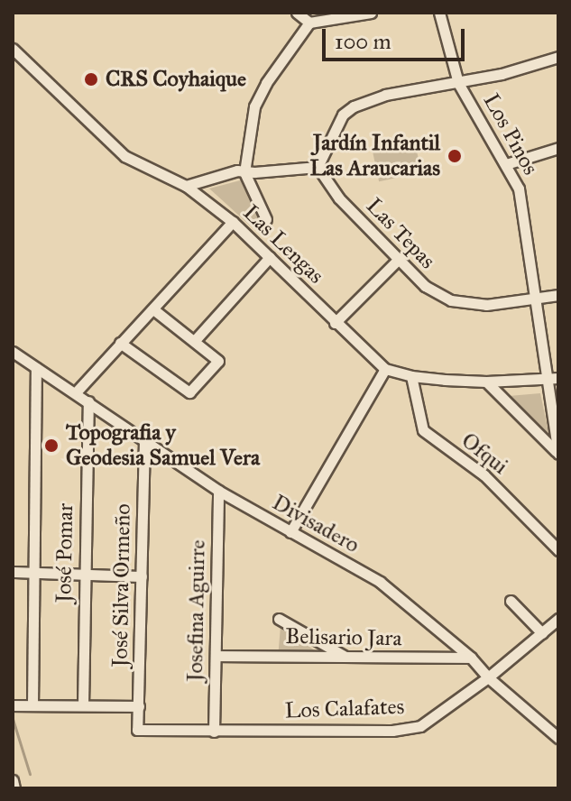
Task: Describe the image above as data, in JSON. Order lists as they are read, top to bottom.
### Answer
{
  "streets": {
    "street": [
      "Los Pinos",
      "Las Tepas",
      "Las Lengas",
      "Ofqui",
      "Divisadero",
      "José Pomar",
      "José Silva Ormeño",
      "Josefina Aguirre",
      "Belisario Jara",
      "Los Calafates"
    ]
  },
  "crossings": [
    ["Los Pinos", "Las Tepas"],
    ["Los Pinos", "Las Lengas"],
    ["Las Lengas", "Ofqui"],
    ["Divisadero", "José Pomar"],
    ["Divisadero", "José Silva Ormeño"],
    ["Divisadero", "Josefina Aguirre"],
    ["Divisadero", "Belisario Jara"],
    ["Divisadero", "Los Calafates"],
    ["José Silva Ormeño", "Los Calafates"],
    ["Josefina Aguirre", "Belisario Jara"],
    ["Josefina Aguirre", "Los Calafates"]
  ],
  "places": ["CRS Coyhaique", "Jardín Infantil Las Araucarias", "Topografia y Geodesia Samuel Vera"],
  "scale_bar": "100 m"
}
